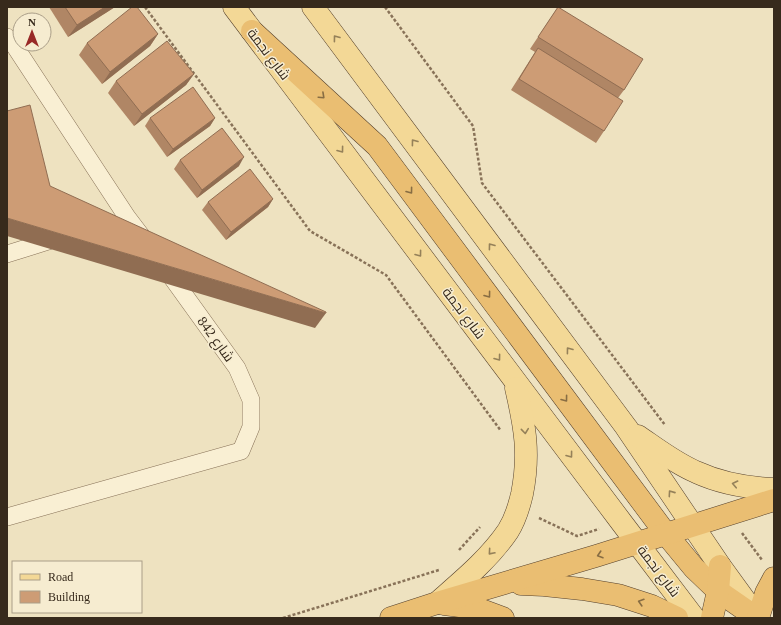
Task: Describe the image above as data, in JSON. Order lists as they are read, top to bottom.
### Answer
{
  "streets": {
    "main road": ["شارع نجمة"],
    "street": ["شارع 842"]
  },
  "legend": ["Road", "Building"],
  "north": "top"
}
